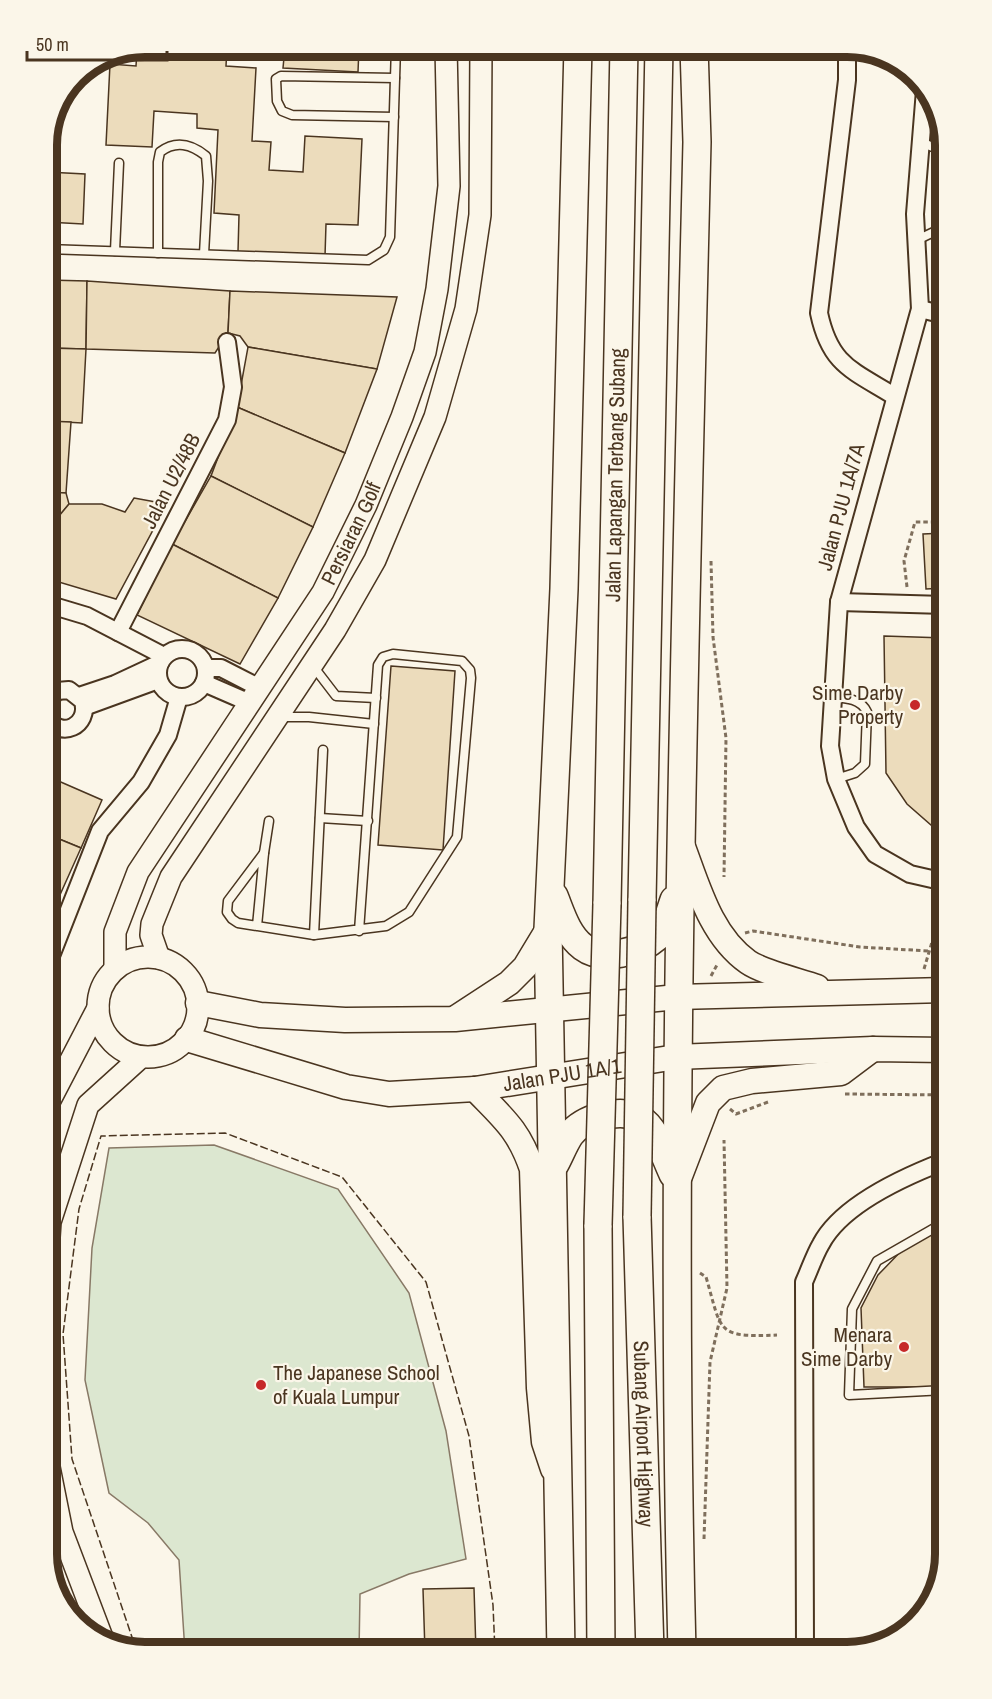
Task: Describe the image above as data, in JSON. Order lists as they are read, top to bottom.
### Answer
{
  "streets": {
    "main road": ["Jalan Lapangan Terbang Subang", "Jalan PJU 1A/1", "Subang Airport Highway"],
    "street": ["Jalan U2/48B", "Jalan PJU 1A/7A", "Persiaran Golf"]
  },
  "crossings": [
    ["Jalan Lapangan Terbang Subang", "Subang Airport Highway"],
    ["Persiaran Golf", "Jalan PJU 1A/1"]
  ],
  "places": ["Sime Darby Property", "Menara Sime Darby", "The Japanese School of Kuala Lumpur"],
  "scale_bar": "50 m"
}
